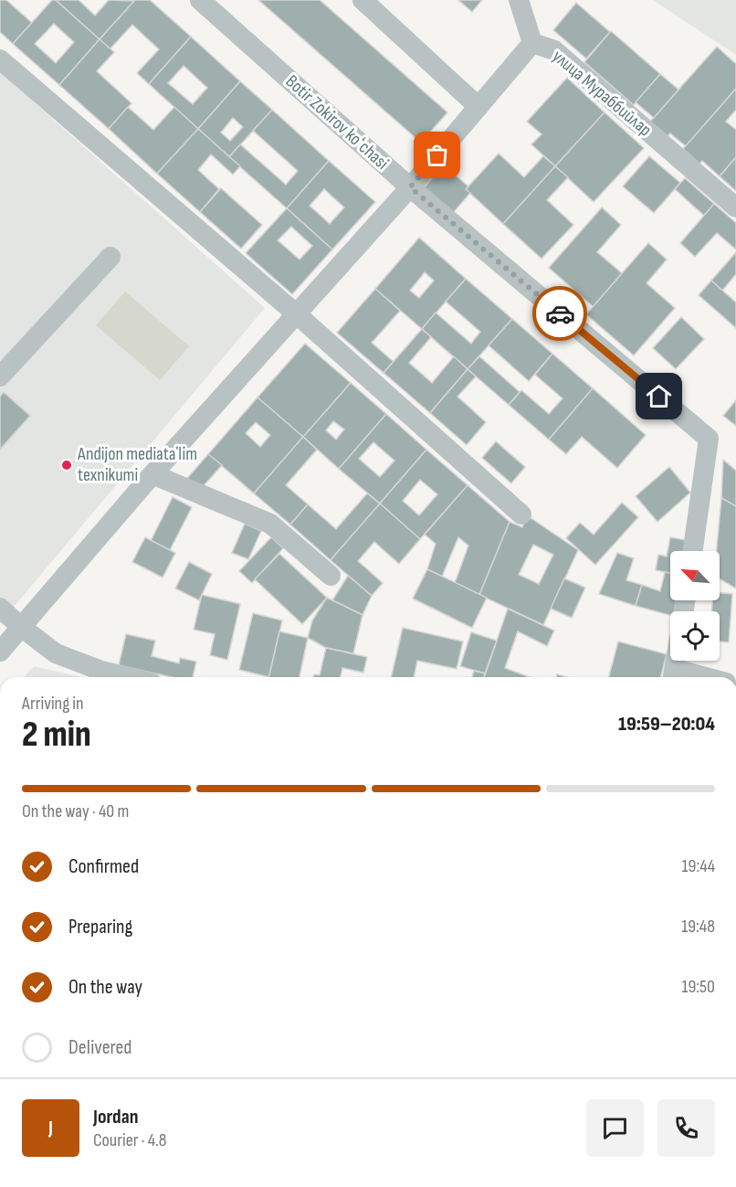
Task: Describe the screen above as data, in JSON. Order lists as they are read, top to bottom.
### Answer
{
  "streets": {
    "street": ["улица Мураббийлар", "Botir Zokirov koʻchasi"]
  },
  "crossings": [
    ["улица Мураббийлар", "Botir Zokirov koʻchasi"]
  ],
  "places": ["Andijon mediataʼlim texnikumi"],
  "north": "top left",
  "page": {
    "heading": ["2 min", "Arriving in", "19:59–20:04"],
    "panel": ["Jordan", "Courier · 4.8"],
    "bar": "On the way · 40 m",
    "list": [
      ["Confirmed", "19:44"],
      ["Preparing", "19:48"],
      ["On the way", "19:50"],
      "Delivered"
    ],
    "round": "J"
  }
}
